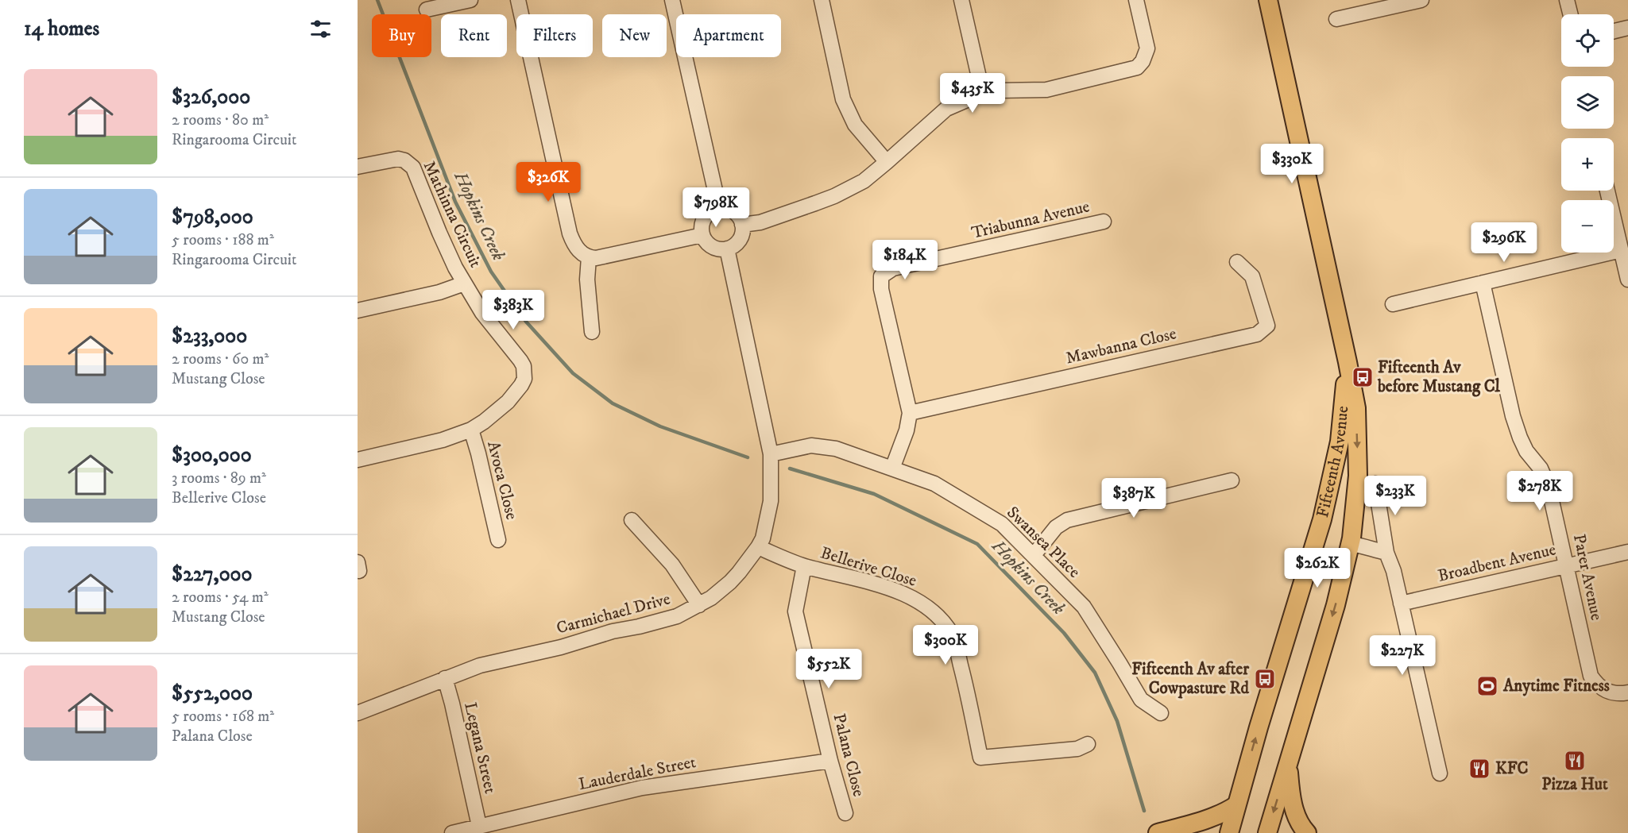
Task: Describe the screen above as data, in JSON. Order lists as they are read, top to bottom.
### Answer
{
  "streets": {
    "main road": ["Fifteenth Avenue"],
    "street": [
      "Mathinna Circuit",
      "Triabunna Avenue",
      "Mawbanna Close",
      "Avoca Close",
      "Swansea Place",
      "Broadbent Avenue",
      "Bellerive Close",
      "Parer Avenue",
      "Carmichael Drive",
      "Legana Street",
      "Palana Close",
      "Lauderdale Street"
    ]
  },
  "crossings": [
    ["Mathinna Circuit", "Avoca Close"],
    ["Triabunna Avenue", "Mawbanna Close"],
    ["Triabunna Avenue", "Swansea Place"],
    ["Swansea Place", "Carmichael Drive"],
    ["Broadbent Avenue", "Parer Avenue"],
    ["Bellerive Close", "Carmichael Drive"],
    ["Bellerive Close", "Palana Close"],
    ["Carmichael Drive", "Legana Street"],
    ["Legana Street", "Lauderdale Street"],
    ["Palana Close", "Lauderdale Street"]
  ],
  "water": ["Hopkins Creek"],
  "places": {
    "bus stop": ["Fifteenth Av before Mustang Cl", "Fifteenth Av after Cowpasture Rd"],
    "sports": ["Anytime Fitness"],
    "restaurant": ["Pizza Hut", "KFC"]
  },
  "page": {
    "heading": "14 homes",
    "map_buttons": ["+", "−"],
    "chip": [
      "Buy",
      "Rent",
      "Filters",
      "New",
      "Apartment"
    ],
    "list": [
      {
        "name": "$326,000",
        "note": "2 rooms · 80 m² · Ringarooma Circuit"
      },
      {
        "name": "$798,000",
        "note": "5 rooms · 188 m² · Ringarooma Circuit"
      },
      {
        "name": "$233,000",
        "note": "2 rooms · 60 m² · Mustang Close"
      },
      {
        "name": "$300,000",
        "note": "3 rooms · 89 m² · Bellerive Close"
      },
      {
        "name": "$227,000",
        "note": "2 rooms · 54 m² · Mustang Close"
      },
      {
        "name": "$552,000",
        "note": "5 rooms · 168 m² · Palana Close"
      }
    ],
    "price": [
      "$435K",
      "$330K",
      "$326K",
      "$798K",
      "$296K",
      "$184K",
      "$383K",
      "$278K",
      "$233K",
      "$387K",
      "$262K",
      "$300K",
      "$227K",
      "$552K"
    ]
  }
}
